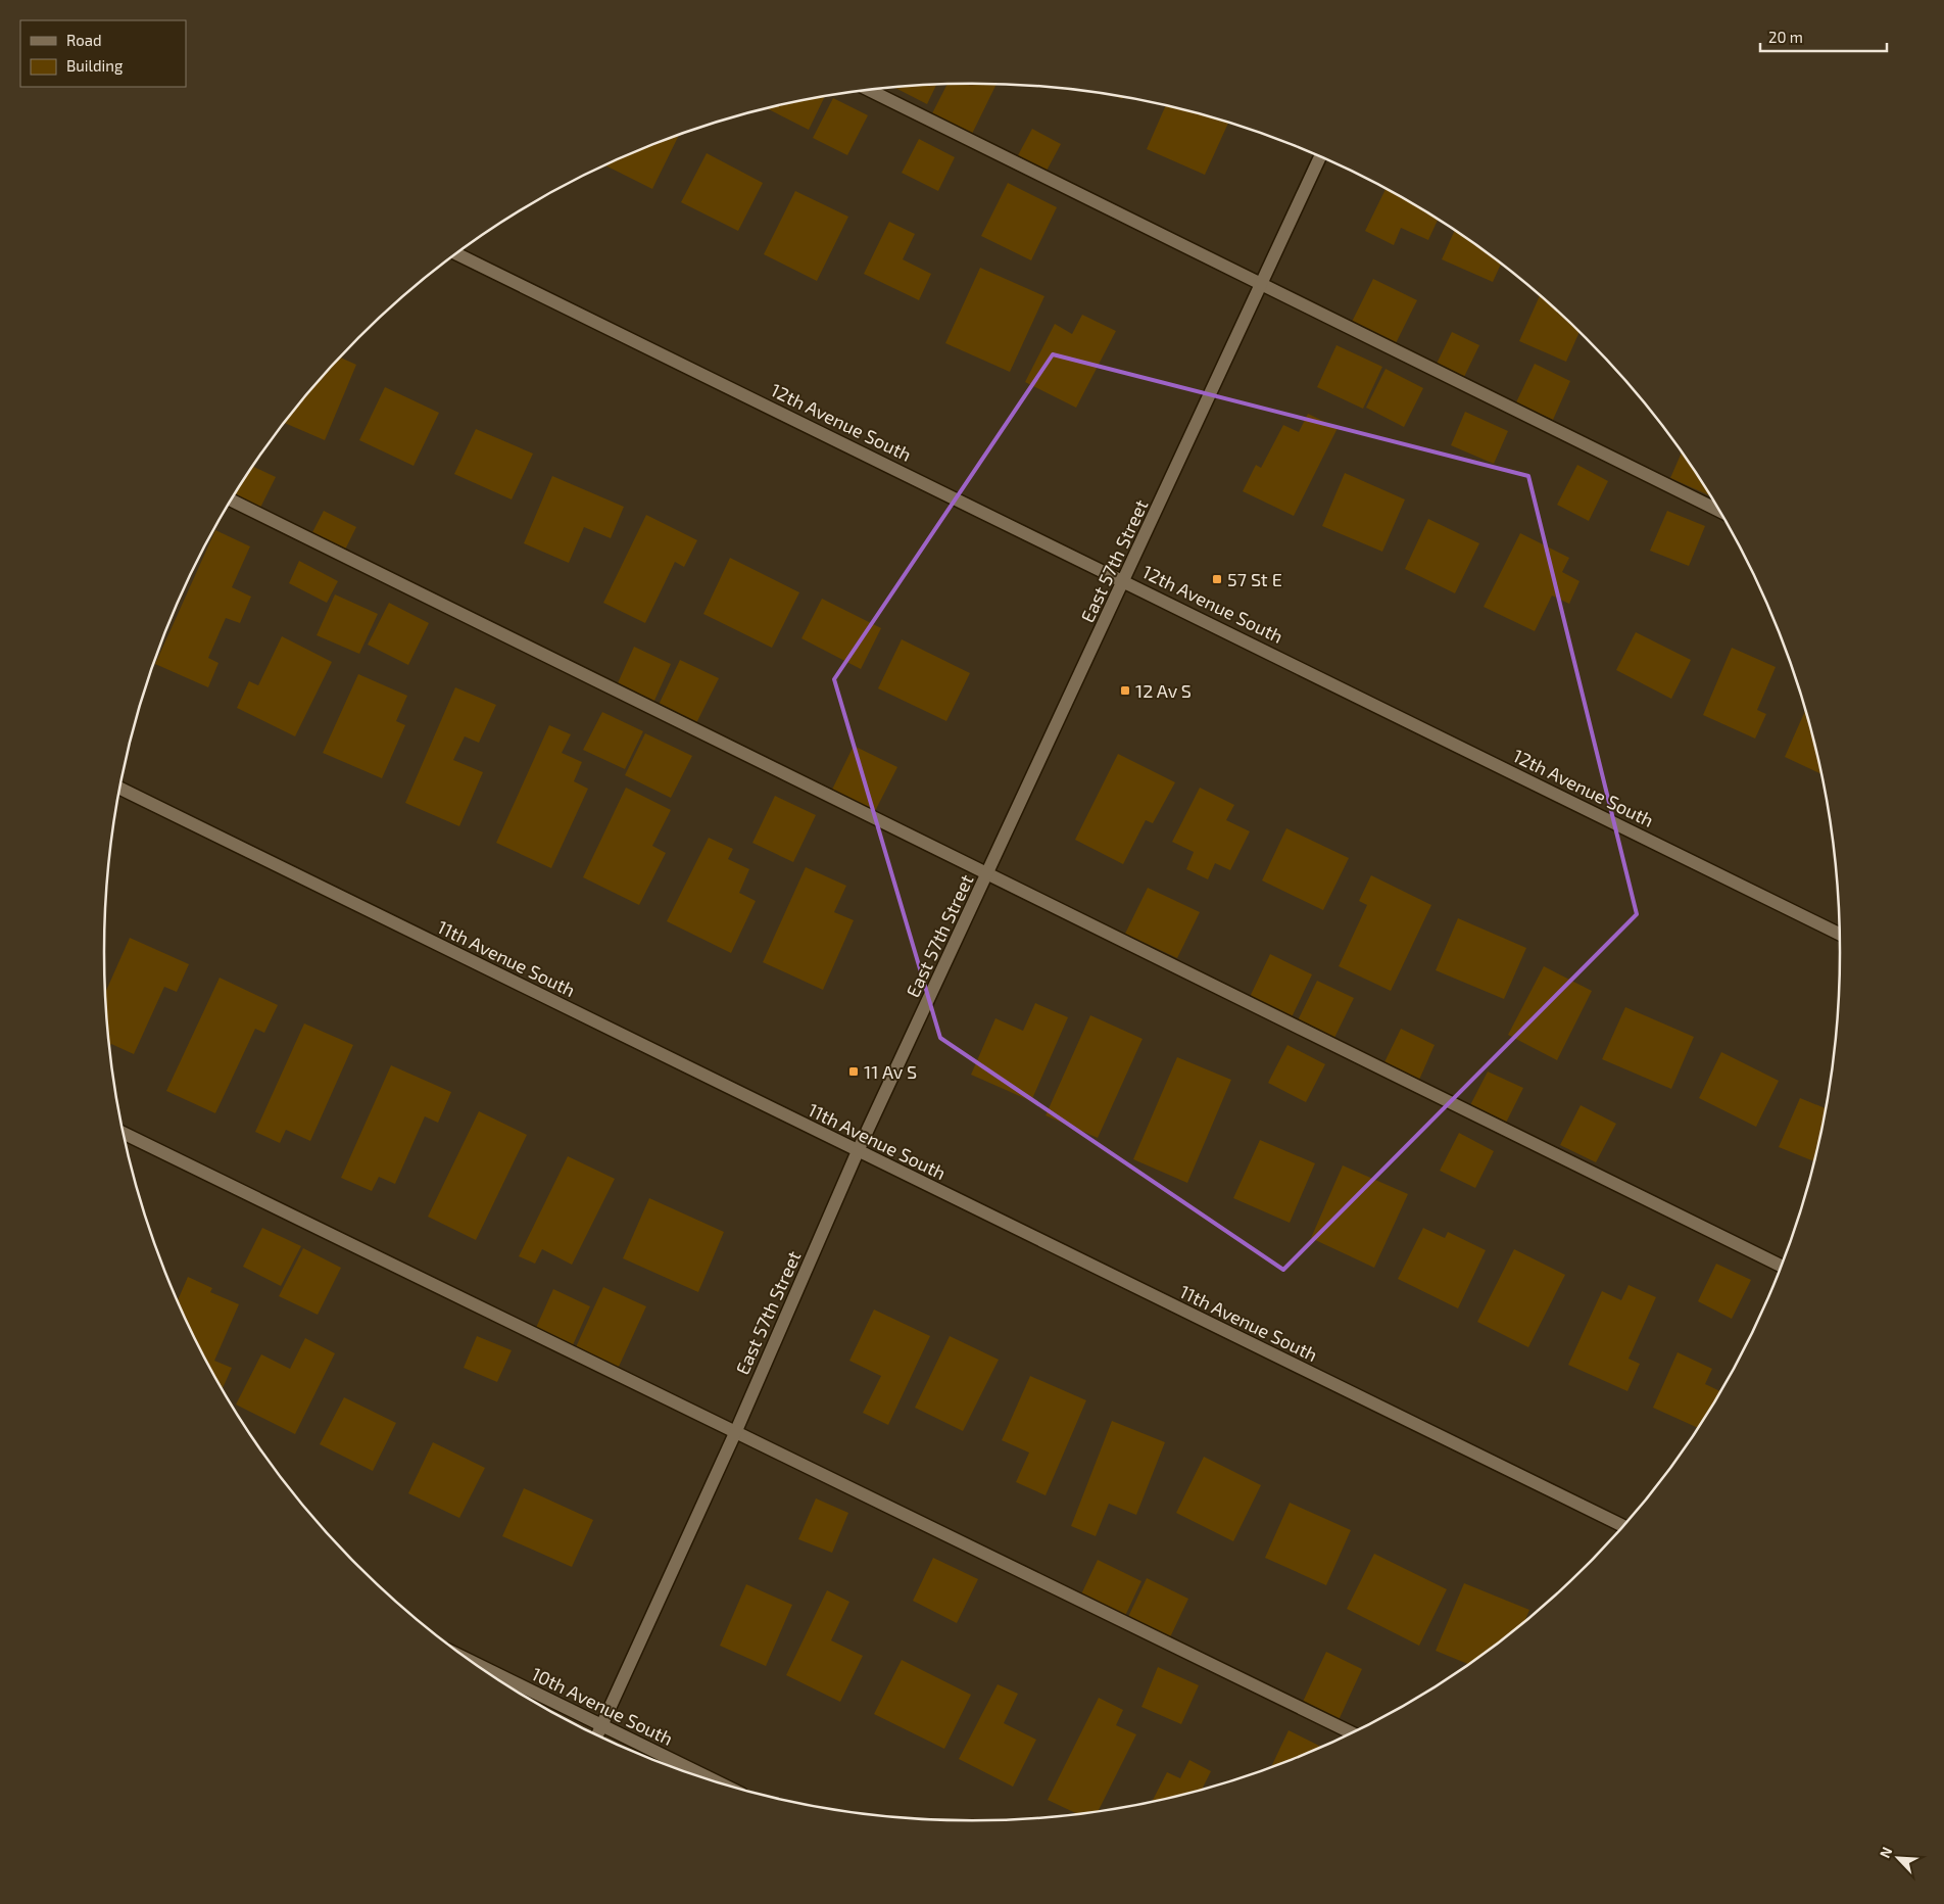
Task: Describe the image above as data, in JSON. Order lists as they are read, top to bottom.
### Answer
{
  "streets": {
    "street": [
      "12th Avenue South",
      "East 57th Street",
      "11th Avenue South",
      "10th Avenue South"
    ]
  },
  "crossings": [
    ["12th Avenue South", "East 57th Street"],
    ["East 57th Street", "11th Avenue South"],
    ["East 57th Street", "10th Avenue South"]
  ],
  "places": {
    "transit": ["57 St E", "12 Av S", "11 Av S"]
  },
  "legend": ["Road", "Building"],
  "scale_bar": "20 m",
  "north": "top left"
}
